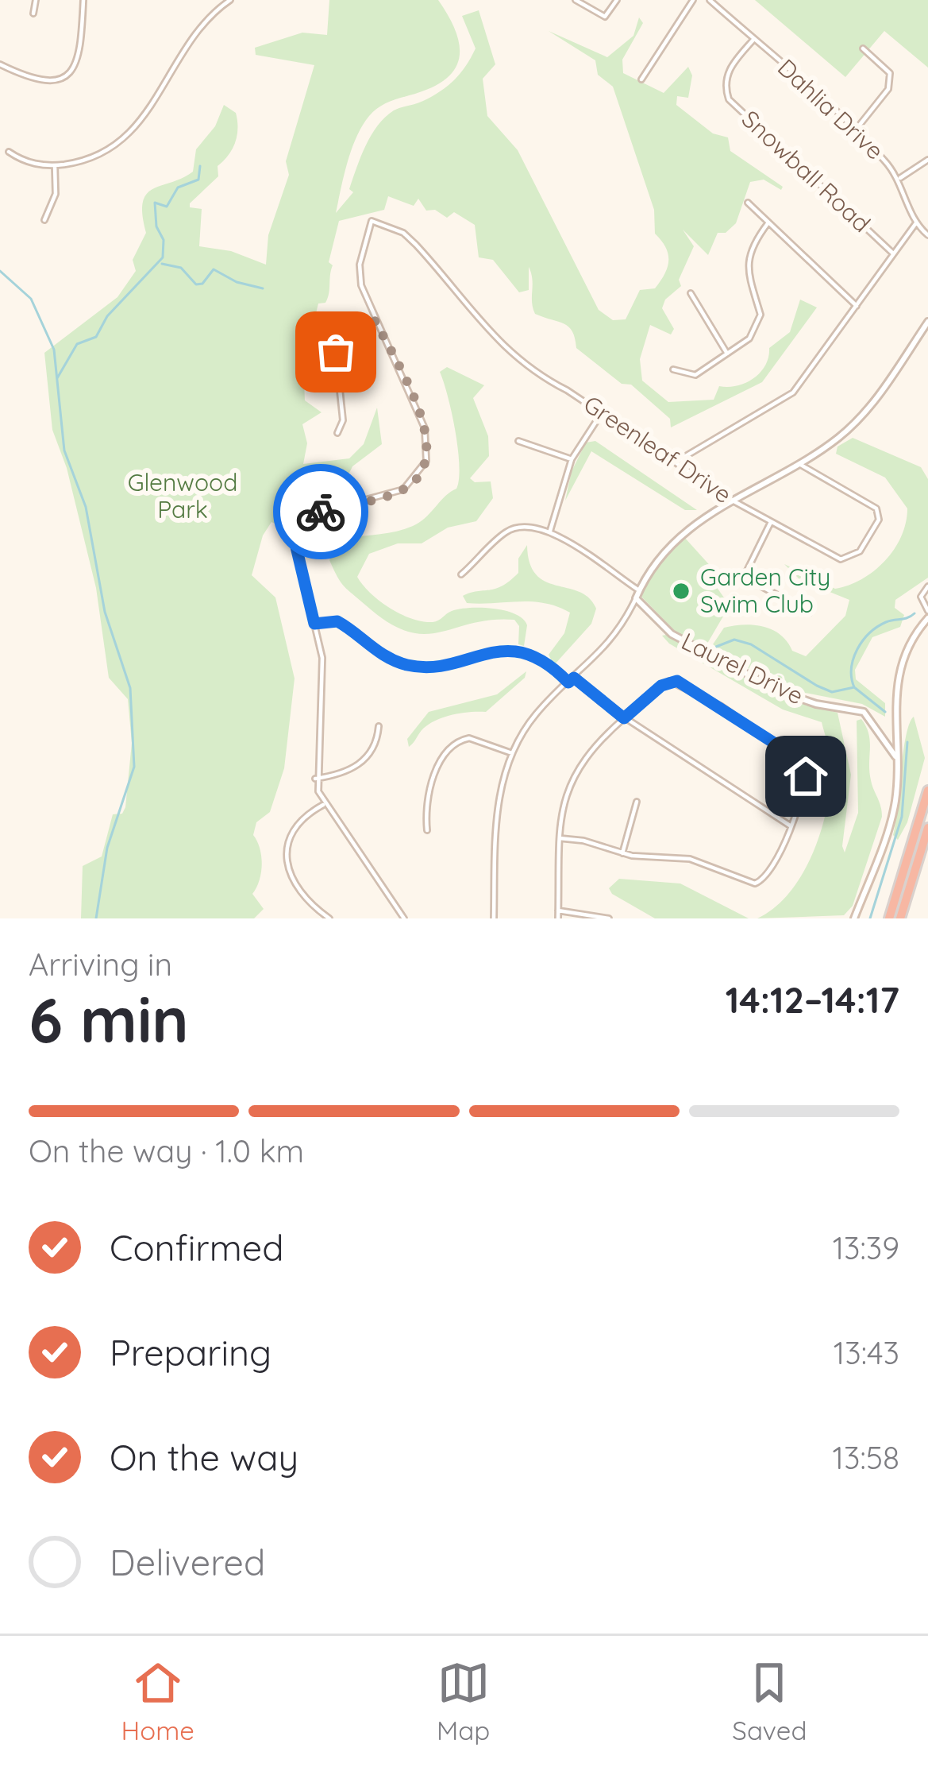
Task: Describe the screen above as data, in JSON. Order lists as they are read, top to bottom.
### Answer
{
  "streets": {
    "street": [
      "Dahlia Drive",
      "Snowball Road",
      "Greenleaf Drive",
      "Laurel Drive"
    ]
  },
  "crossings": [
    ["Dahlia Drive", "Snowball Road"]
  ],
  "parks": ["Glenwood Park"],
  "places": ["Garden City Swim Club"],
  "page": {
    "heading": ["6 min", "Arriving in", "14:12–14:17"],
    "bar": "On the way · 1.0 km",
    "list": [
      ["Confirmed", "13:39"],
      ["Preparing", "13:43"],
      ["On the way", "13:58"],
      "Delivered"
    ],
    "tabs": ["Home", "Map", "Saved"]
  }
}
